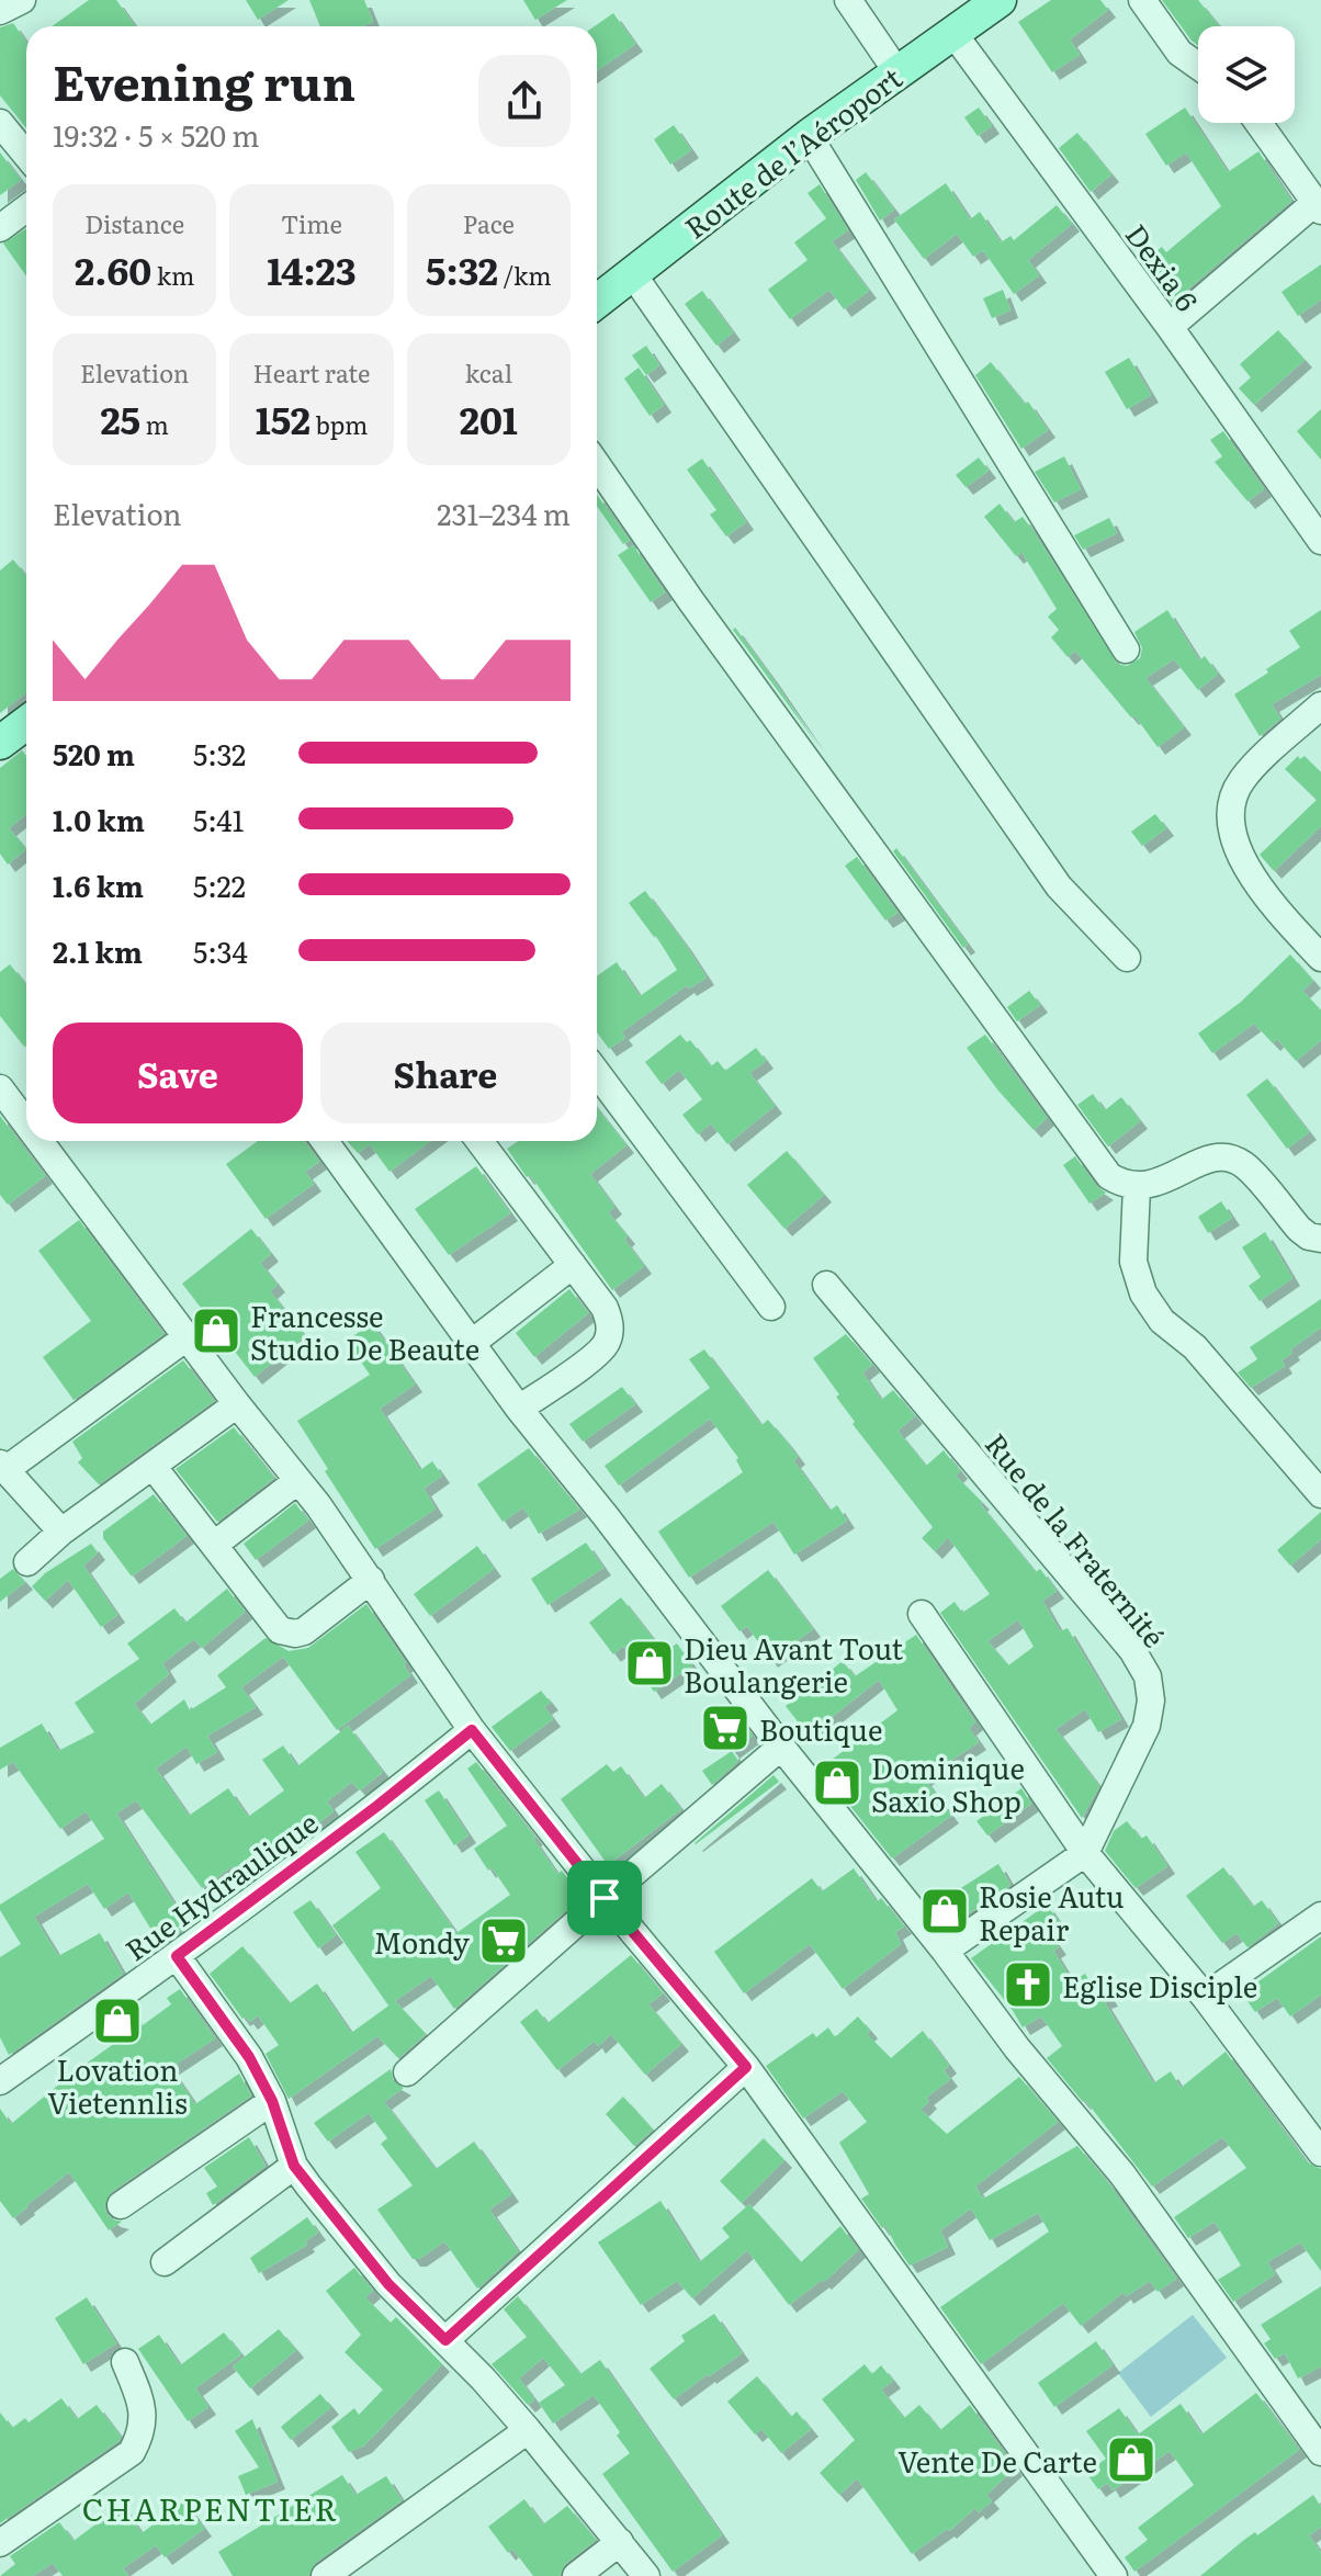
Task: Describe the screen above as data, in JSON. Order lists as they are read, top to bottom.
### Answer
{
  "streets": {
    "main road": ["Route de l’Aéroport"],
    "street": ["Dexia 6", "Rue de la Fraternité", "Rue Hydraulique"]
  },
  "crossings": [
    ["Route de l’Aéroport", "Dexia 6"]
  ],
  "districts": ["CHARPENTIER"],
  "places": {
    "shop": [
      "Francesse Studio De Beaute",
      "Dieu Avant Tout Boulangerie",
      "Dominique Saxio Shop",
      "Rosie Autu Repair",
      "Lovation Vietennlis",
      "Vente De Carte"
    ],
    "supermarket": ["Boutique", "Mondy"],
    "church": ["Eglise Disciple"]
  },
  "page": {
    "heading": ["Evening run", "19:32 · 5 × 520 m"],
    "stats": [
      ["Distance", "2.60 km"],
      ["Time", "14:23"],
      ["Pace", "5:32 /km"],
      ["Elevation", "25 m"],
      ["Heart rate", "152 bpm"],
      ["kcal", "201"]
    ],
    "chart": ["Elevation", "231–234 m"],
    "list": [
      {
        "name": "520 m",
        "note": "5:32"
      },
      {
        "name": "1.0 km",
        "note": "5:41"
      },
      {
        "name": "1.6 km",
        "note": "5:22"
      },
      {
        "name": "2.1 km",
        "note": "5:34"
      }
    ],
    "buttons": ["Save", "Share"]
  }
}
